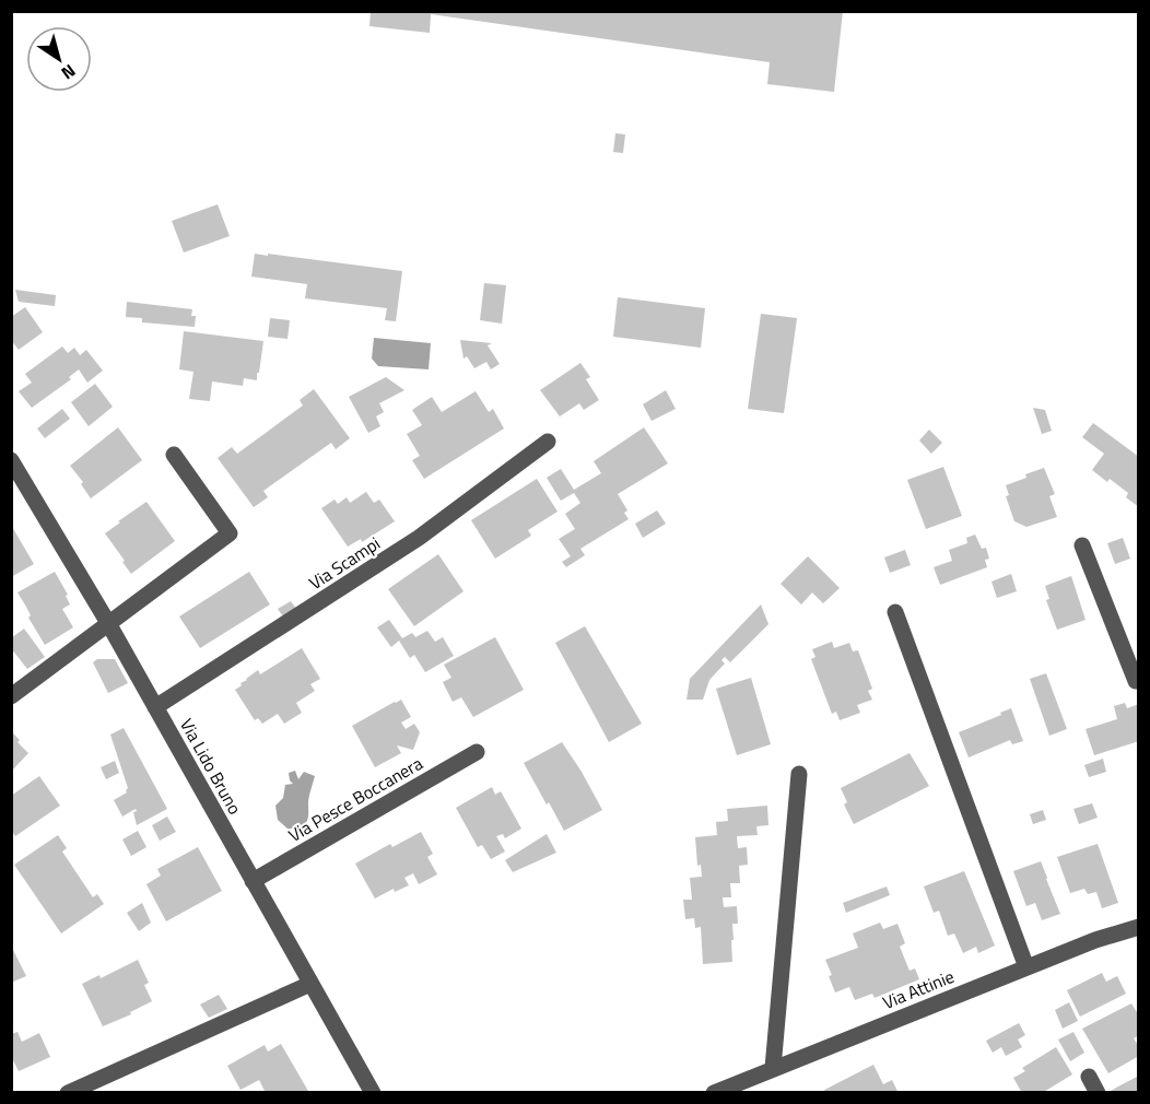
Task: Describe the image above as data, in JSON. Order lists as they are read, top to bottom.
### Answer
{
  "streets": {
    "street": [
      "Via Scampi",
      "Via Lido Bruno",
      "Via Pesce Boccanera",
      "Via Attinie"
    ]
  },
  "crossings": [
    ["Via Scampi", "Via Lido Bruno"],
    ["Via Lido Bruno", "Via Pesce Boccanera"]
  ],
  "north": "bottom right"
}
